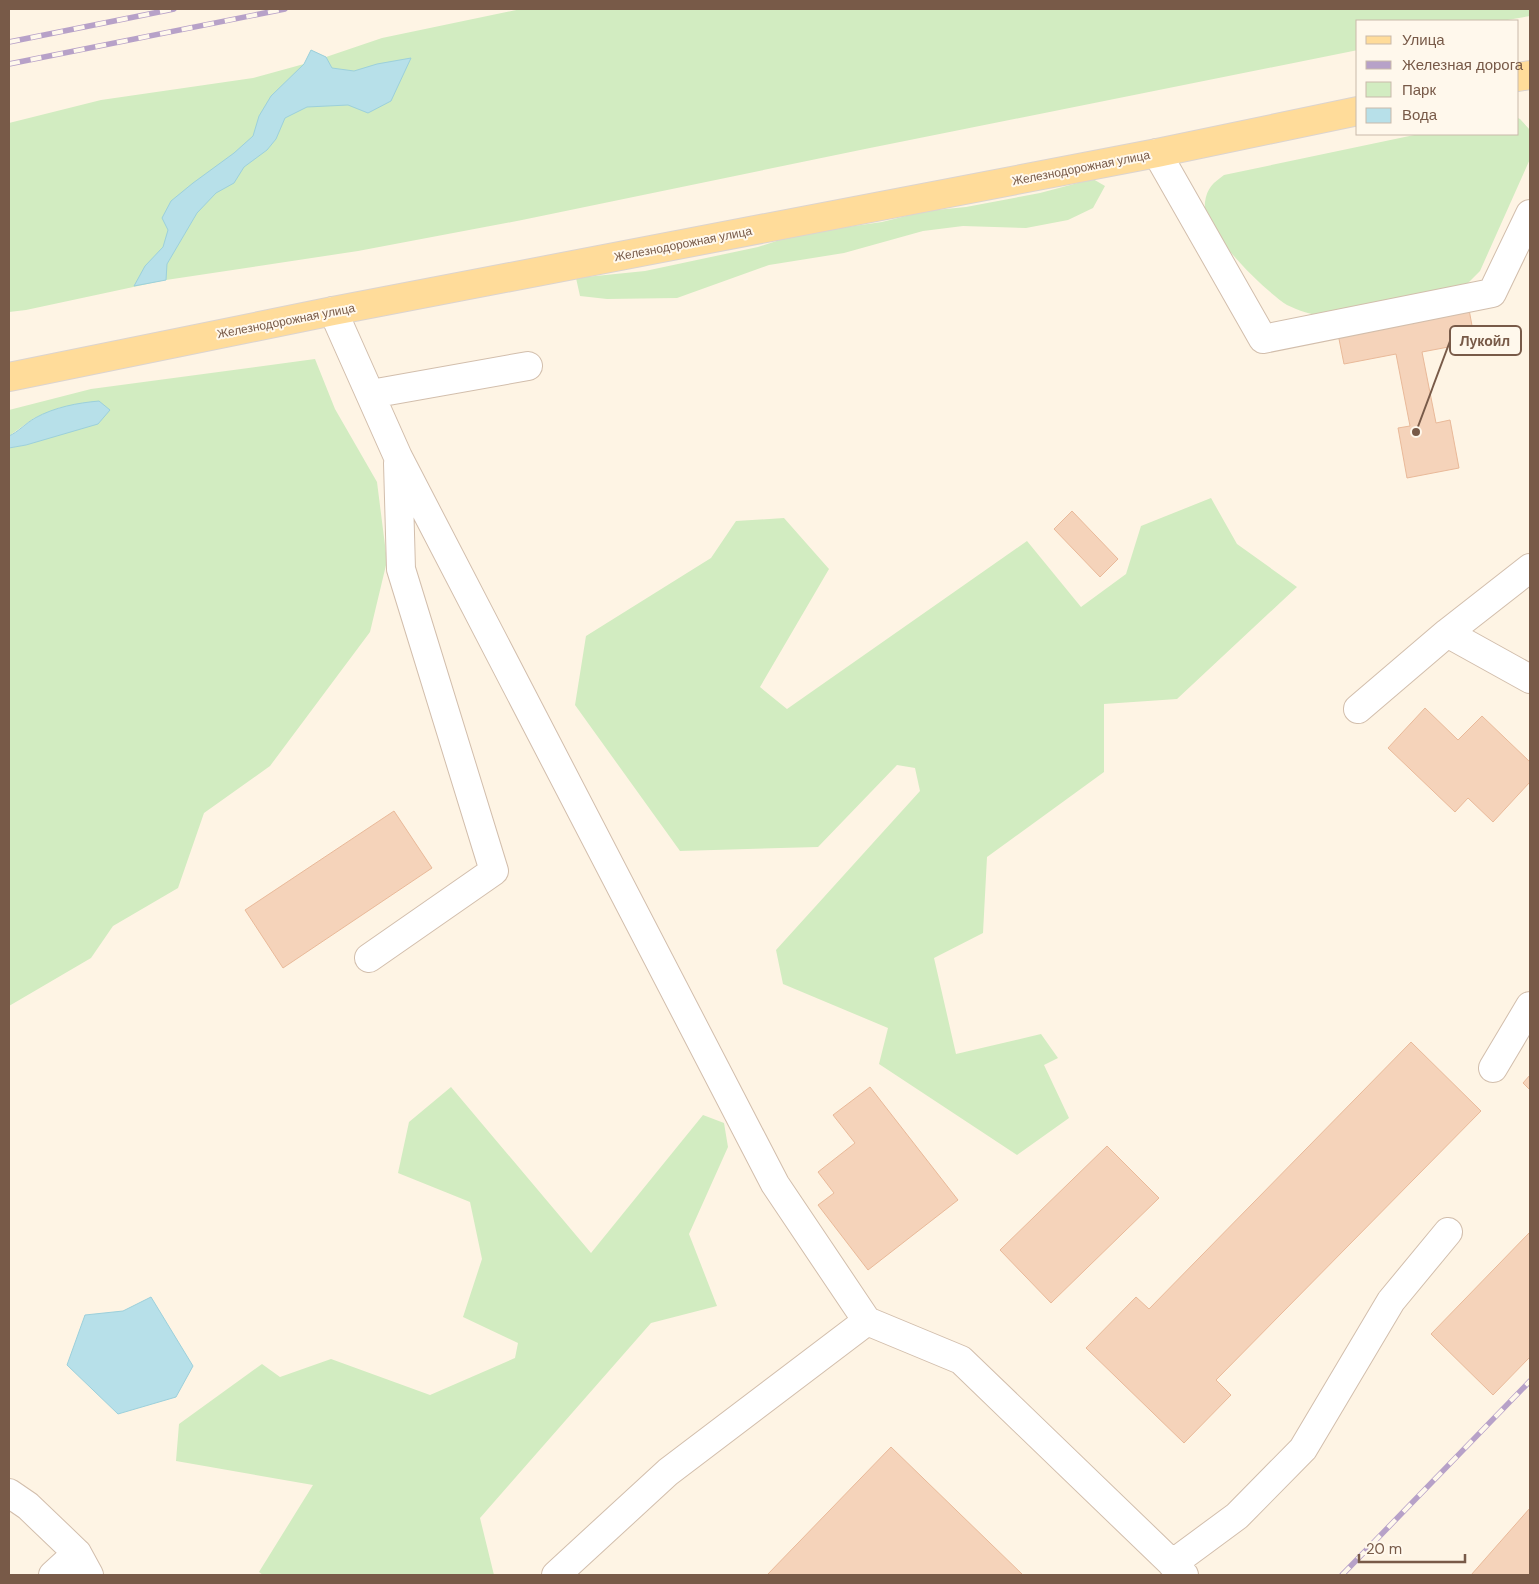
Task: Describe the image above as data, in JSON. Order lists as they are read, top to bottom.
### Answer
{
  "streets": {
    "main road": ["Железнодорожная улица"]
  },
  "places": ["Лукойл"],
  "legend": [
    "Улица",
    "Железная дорога",
    "Парк",
    "Вода"
  ],
  "scale_bar": "20 m"
}
